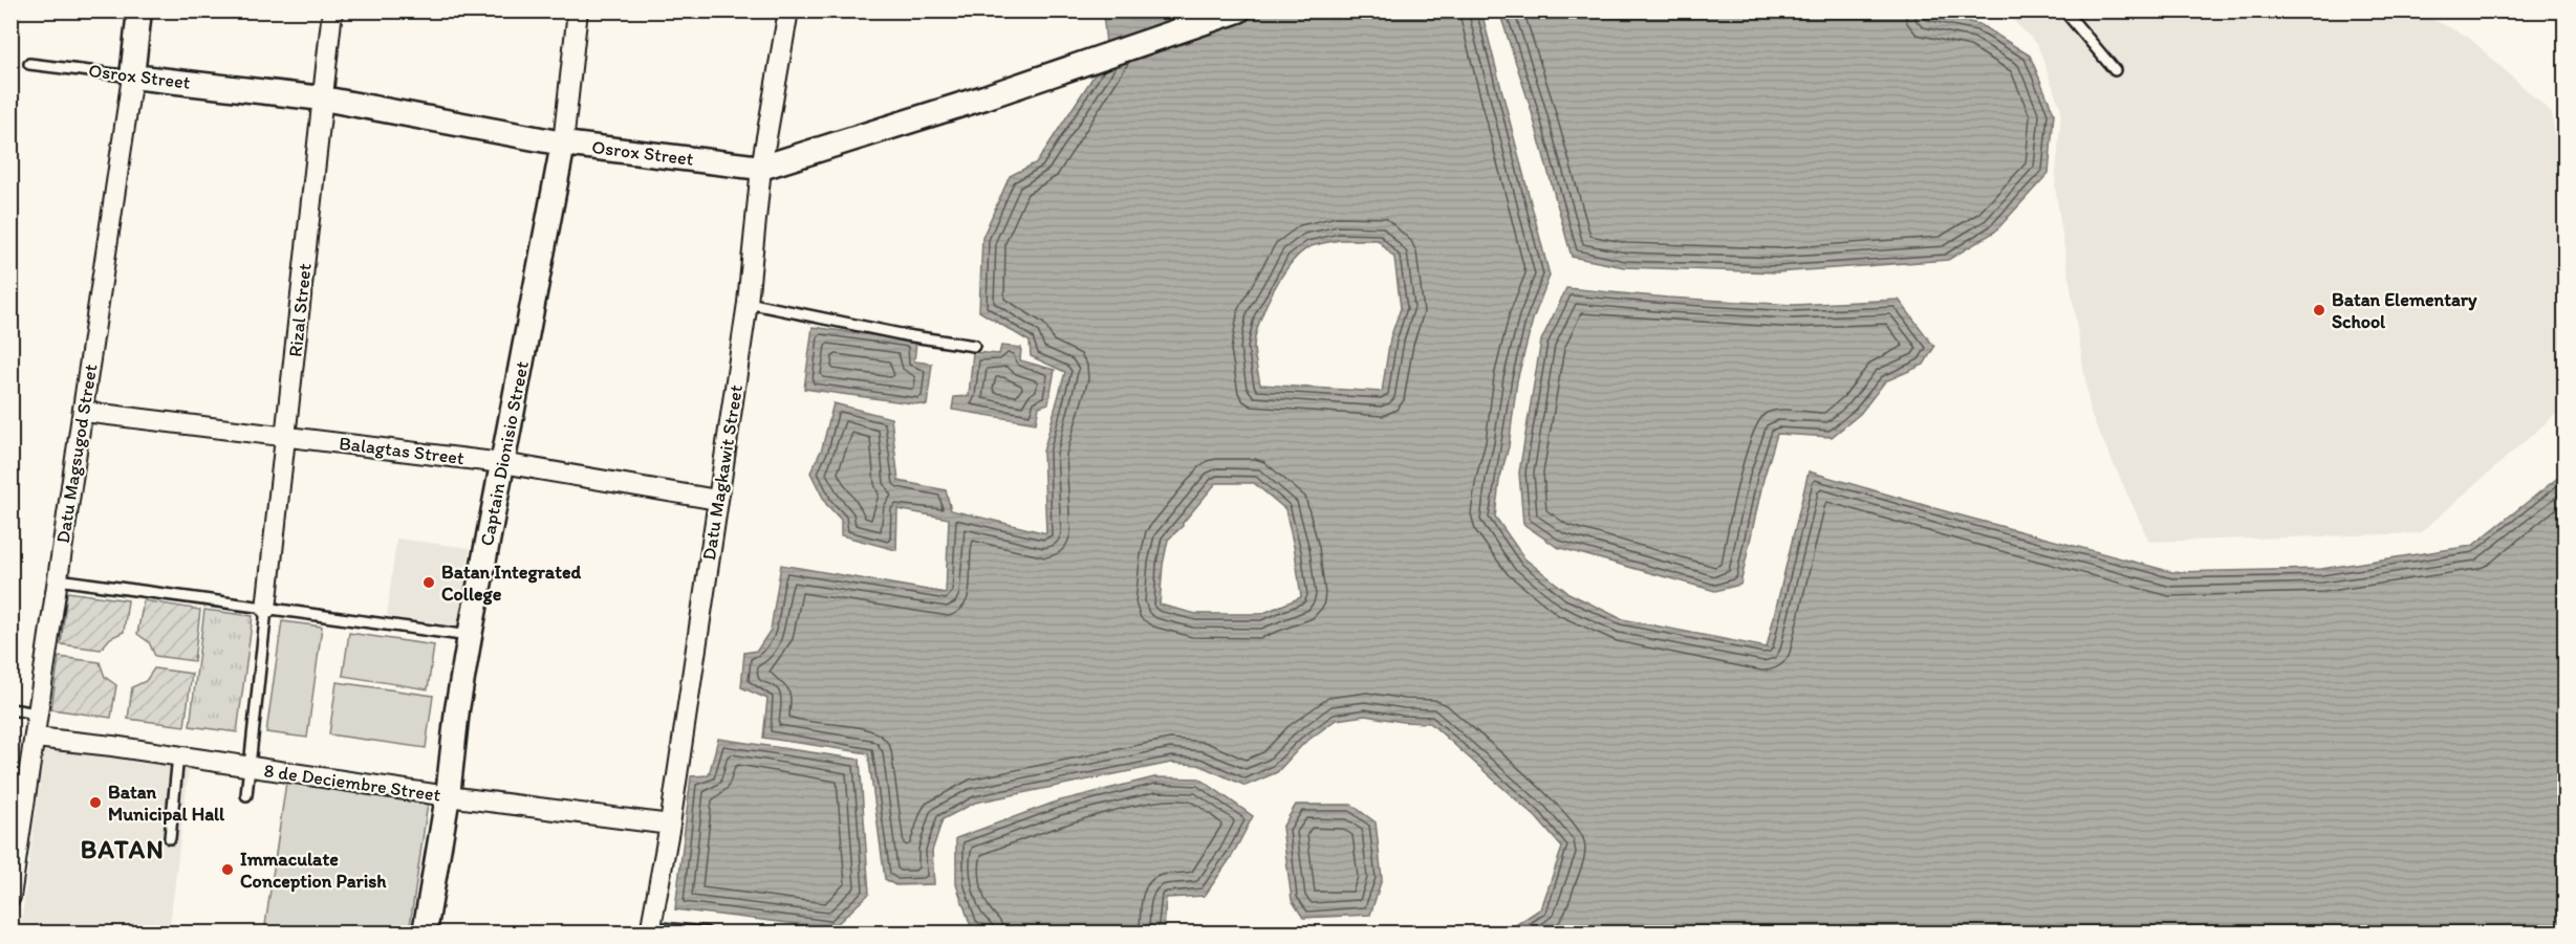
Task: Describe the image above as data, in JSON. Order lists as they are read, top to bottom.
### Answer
{
  "streets": {
    "street": [
      "Osrox Street",
      "Rizal Street",
      "Balagtas Street",
      "Datu Magsugod Street",
      "Captain Dionisio Street",
      "Datu Magkawit Street",
      "8 de Deciembre Street"
    ]
  },
  "crossings": [
    ["Osrox Street", "Rizal Street"],
    ["Osrox Street", "Datu Magsugod Street"],
    ["Osrox Street", "Captain Dionisio Street"],
    ["Osrox Street", "Datu Magkawit Street"],
    ["Rizal Street", "Balagtas Street"],
    ["Balagtas Street", "Datu Magsugod Street"],
    ["Balagtas Street", "Captain Dionisio Street"],
    ["Balagtas Street", "Datu Magkawit Street"],
    ["Datu Magsugod Street", "8 de Deciembre Street"],
    ["Captain Dionisio Street", "8 de Deciembre Street"],
    ["Datu Magkawit Street", "8 de Deciembre Street"]
  ],
  "districts": ["BATAN"],
  "places": [
    "Batan Elementary School",
    "Batan Integrated College",
    "Batan Municipal Hall",
    "Immaculate Conception Parish"
  ]
}
